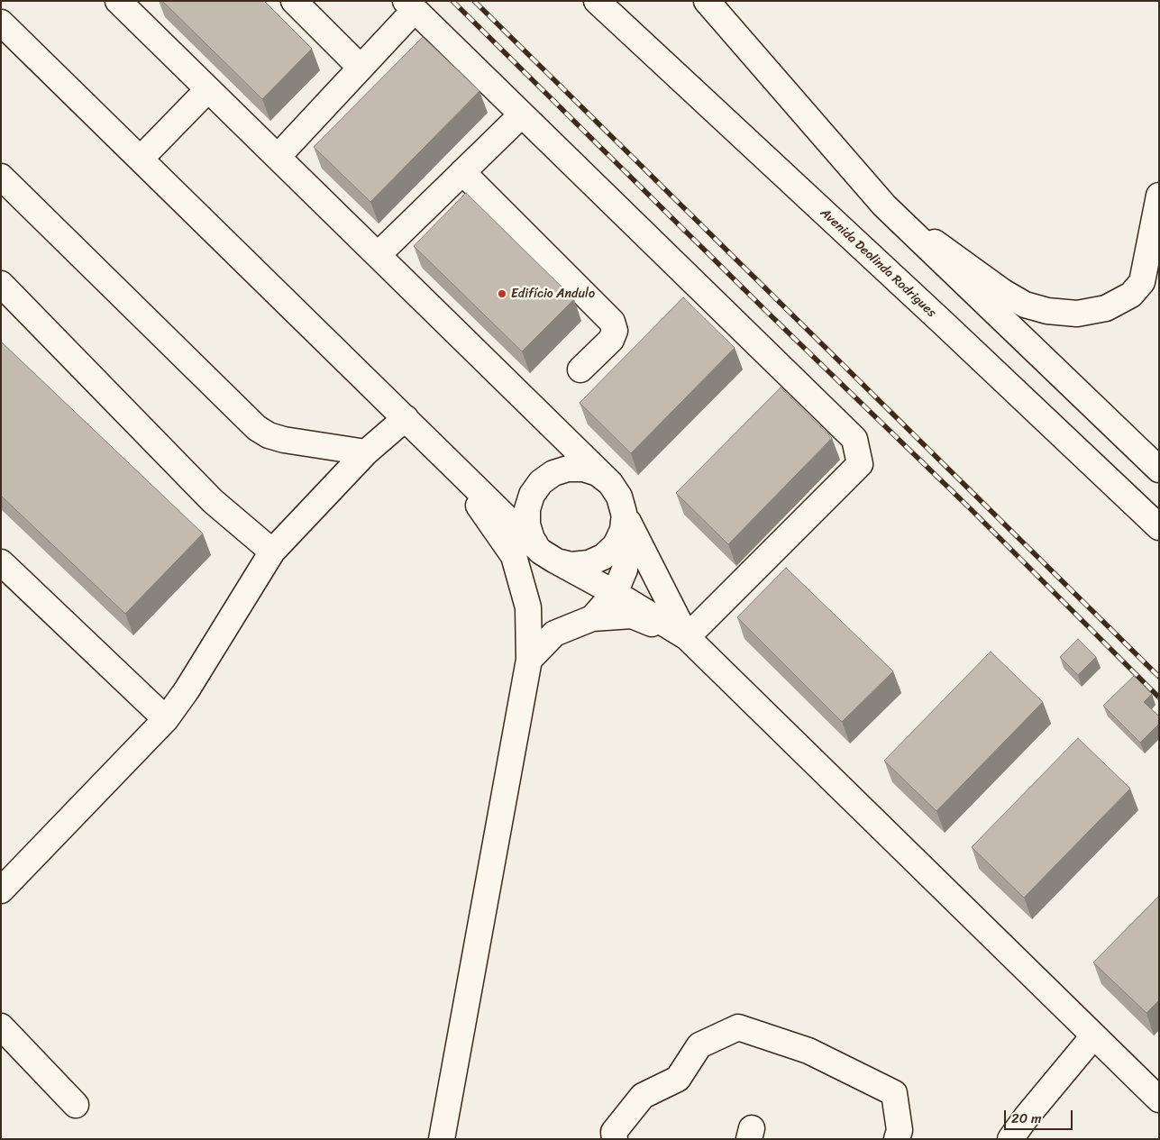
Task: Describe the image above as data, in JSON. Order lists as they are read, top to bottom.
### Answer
{
  "streets": {
    "main road": ["Avenida Deolinda Rodrigues"]
  },
  "places": ["Edifício Andulo"],
  "scale_bar": "20 m"
}
